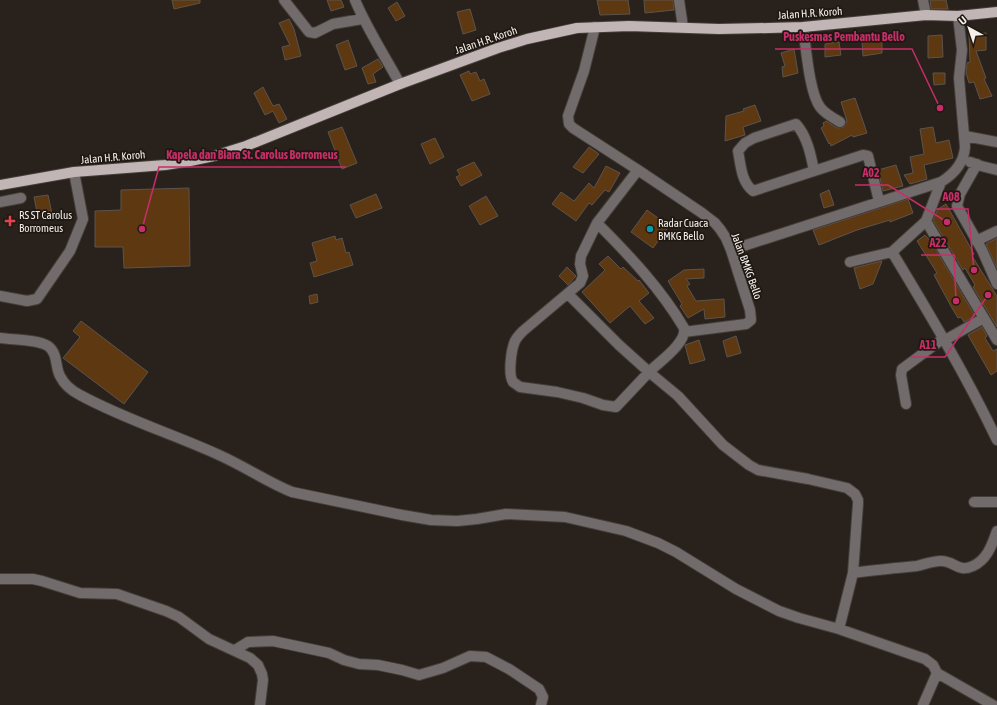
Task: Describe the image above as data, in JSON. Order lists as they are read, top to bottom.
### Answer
{
  "streets": {
    "main road": ["Jalan H.R. Koroh"],
    "street": ["Jalan BMKG Bello"]
  },
  "crossings": [
    ["Jalan H.R. Koroh", "Jalan BMKG Bello"]
  ],
  "places": {
    "other": [
      "Puskesmas Pembantu Bello",
      "A02",
      "Kapela dan Biara St. Carolus Borromeus",
      "Radar Cuaca BMKG Bello",
      "A08",
      "A11",
      "A22"
    ],
    "health": ["RS ST Carolus Borromeus"]
  },
  "north": "top left"
}
